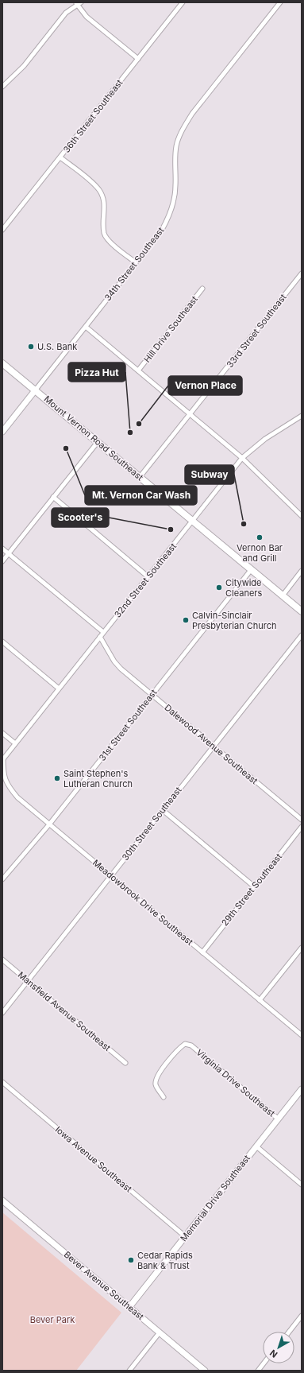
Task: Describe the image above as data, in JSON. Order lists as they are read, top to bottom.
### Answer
{
  "streets": {
    "main road": ["Mount Vernon Road Southeast"],
    "street": [
      "36th Street Southeast",
      "34th Street Southeast",
      "Hill Drive Southeast",
      "33rd Street Southeast",
      "32nd Street Southeast",
      "31st Street Southeast",
      "Dalewood Avenue Southeast",
      "30th Street Southeast",
      "29th Street Southeast",
      "Meadowbrook Drive Southeast",
      "Mansfield Avenue Southeast",
      "Virginia Drive Southeast",
      "Iowa Avenue Southeast",
      "Memorial Drive Southeast",
      "Bever Avenue Southeast"
    ]
  },
  "crossings": [
    ["34th Street Southeast", "Mount Vernon Road Southeast"],
    ["33rd Street Southeast", "Mount Vernon Road Southeast"],
    ["Mount Vernon Road Southeast", "32nd Street Southeast"],
    ["Mount Vernon Road Southeast", "31st Street Southeast"],
    ["32nd Street Southeast", "Dalewood Avenue Southeast"],
    ["32nd Street Southeast", "Meadowbrook Drive Southeast"],
    ["31st Street Southeast", "Dalewood Avenue Southeast"],
    ["31st Street Southeast", "Meadowbrook Drive Southeast"],
    ["Dalewood Avenue Southeast", "30th Street Southeast"],
    ["30th Street Southeast", "Meadowbrook Drive Southeast"],
    ["30th Street Southeast", "Mansfield Avenue Southeast"],
    ["29th Street Southeast", "Meadowbrook Drive Southeast"],
    ["Virginia Drive Southeast", "Memorial Drive Southeast"],
    ["Iowa Avenue Southeast", "Memorial Drive Southeast"],
    ["Memorial Drive Southeast", "Bever Avenue Southeast"]
  ],
  "parks": ["Bever Park"],
  "places": [
    "U.S. Bank",
    "Vernon Place",
    "Pizza Hut",
    "Mt. Vernon Car Wash",
    "Subway",
    "Scooter's",
    "Vernon Bar and Grill",
    "Citywide Cleaners",
    "Calvin-Sinclair Presbyterian Church",
    "Saint Stephen's Lutheran Church",
    "Cedar Rapids Bank & Trust"
  ],
  "north": "bottom left"
}
